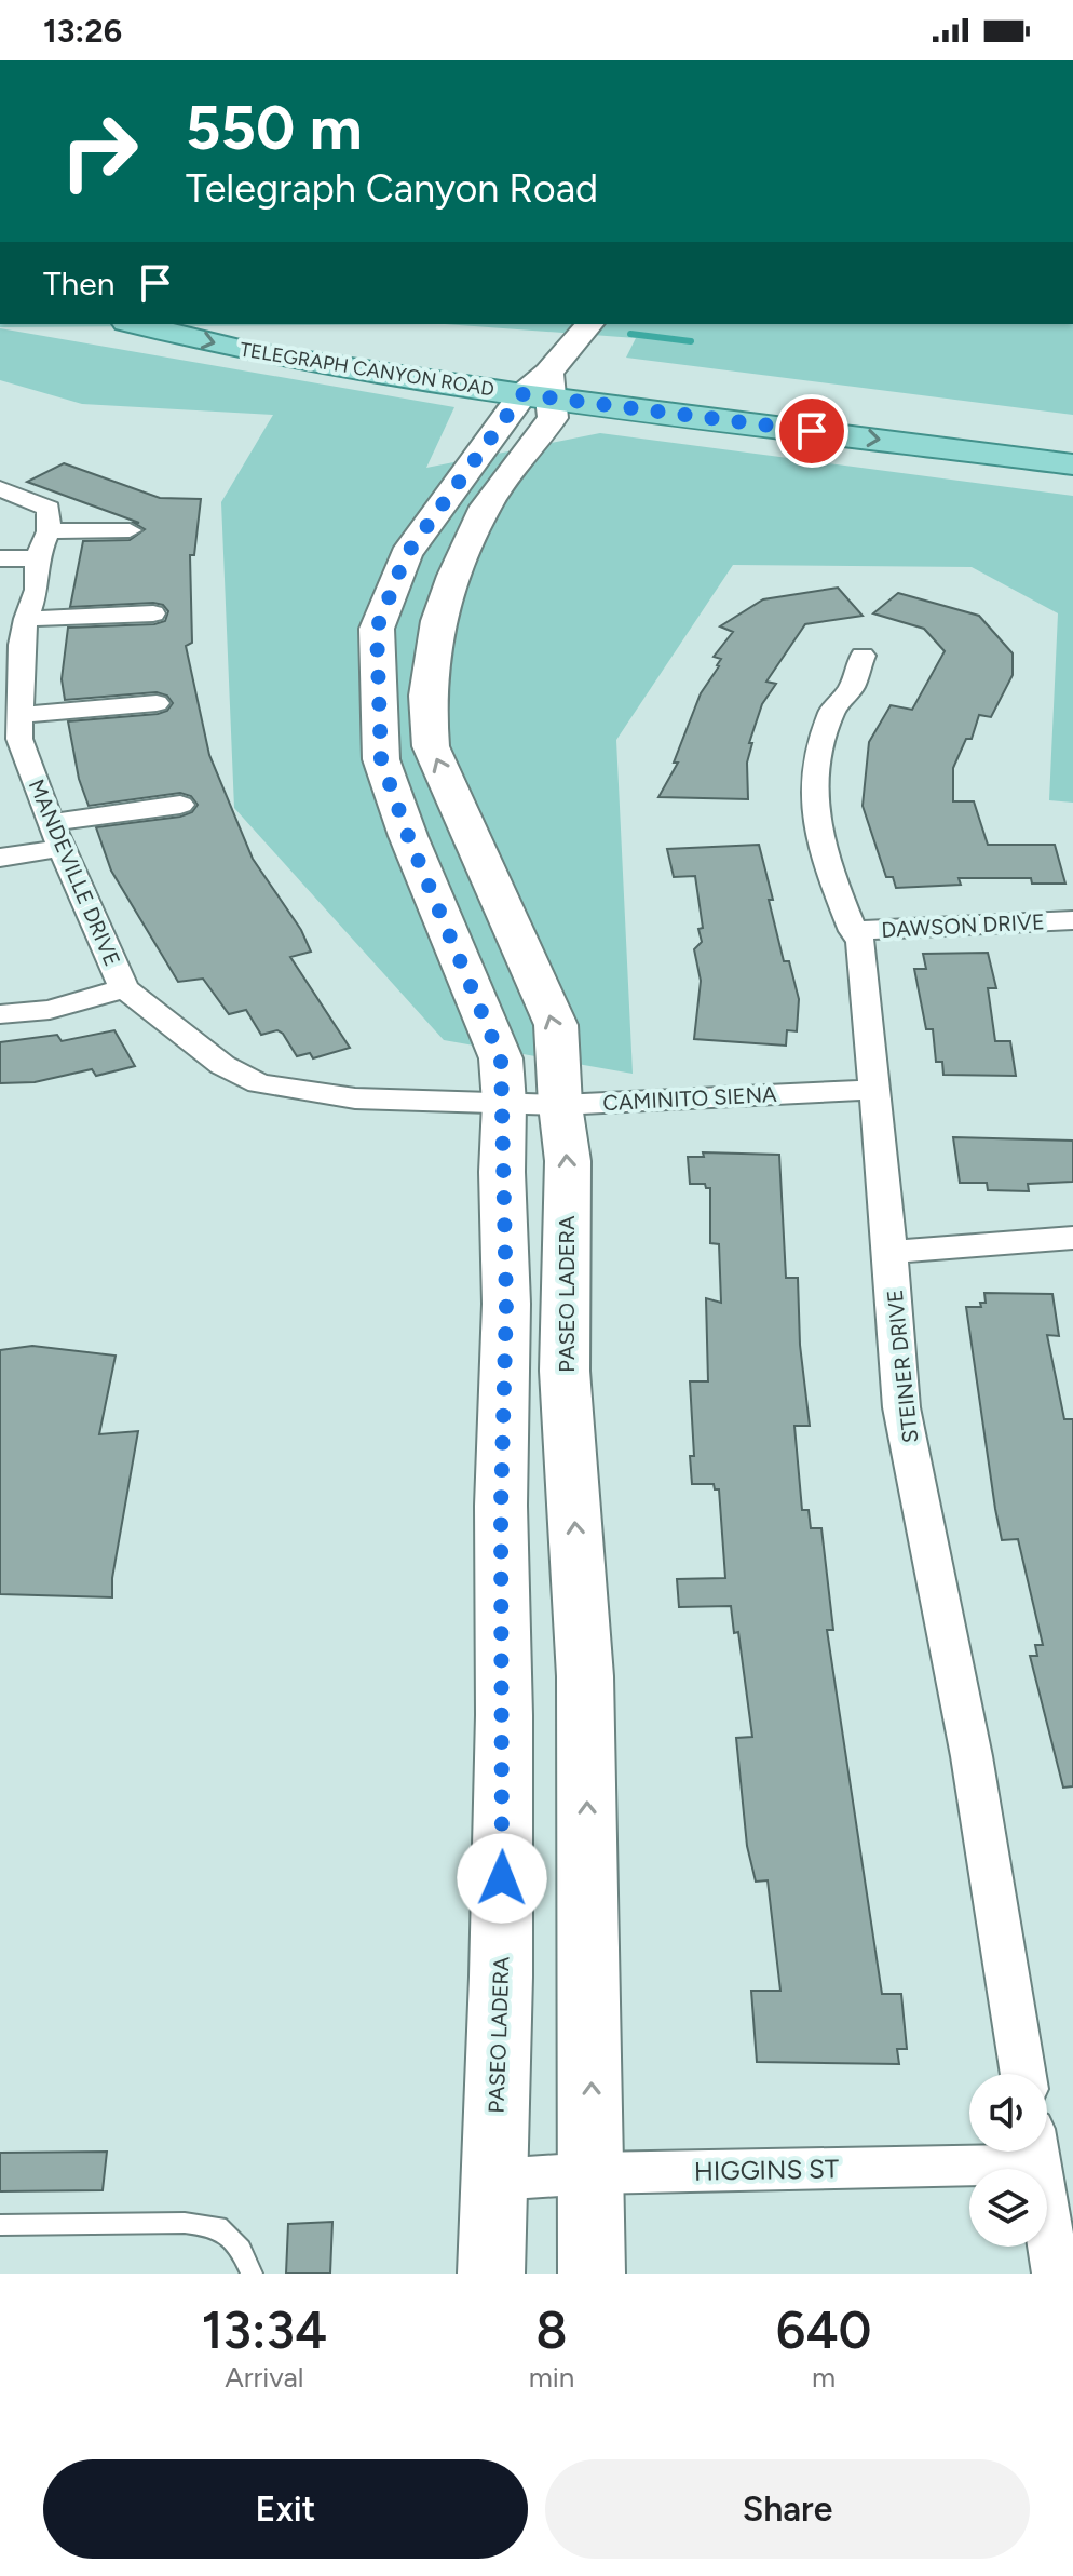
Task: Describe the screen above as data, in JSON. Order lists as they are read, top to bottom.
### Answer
{
  "streets": {
    "main road": ["TELEGRAPH CANYON ROAD", "PASEO LADERA"],
    "street": [
      "MANDEVILLE DRIVE",
      "DAWSON DRIVE",
      "CAMINITO SIENA",
      "STEINER DRIVE",
      "HIGGINS ST"
    ]
  },
  "crossings": [
    ["TELEGRAPH CANYON ROAD", "PASEO LADERA"],
    ["MANDEVILLE DRIVE", "CAMINITO SIENA"],
    ["MANDEVILLE DRIVE", "PASEO LADERA"],
    ["DAWSON DRIVE", "STEINER DRIVE"],
    ["CAMINITO SIENA", "PASEO LADERA"],
    ["CAMINITO SIENA", "STEINER DRIVE"],
    ["PASEO LADERA", "HIGGINS ST"]
  ],
  "page": {
    "status": "13:26",
    "turn": ["550 m", "Telegraph Canyon Road"],
    "then": "Then",
    "eta": [
      "13:34",
      "Arrival",
      "8",
      "min",
      "640",
      "m"
    ],
    "buttons": ["Exit", "Share"]
  }
}
